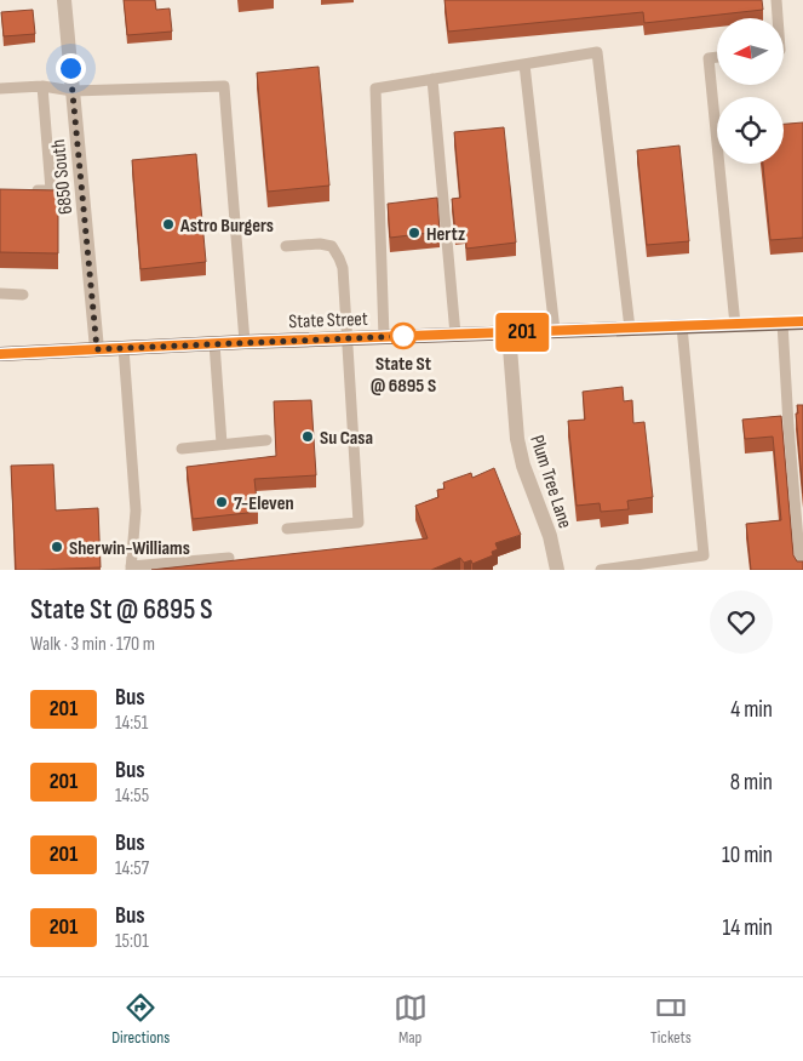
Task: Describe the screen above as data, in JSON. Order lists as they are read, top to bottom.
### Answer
{
  "streets": {
    "main road": ["State Street"],
    "street": ["6850 South", "Plum Tree Lane"]
  },
  "crossings": [
    ["6850 South", "State Street"],
    ["State Street", "Plum Tree Lane"]
  ],
  "places": [
    "Astro Burgers",
    "Hertz",
    "State St @ 6895 S",
    "Su Casa",
    "7-Eleven",
    "Sherwin-Williams"
  ],
  "lines": ["bus line 201"],
  "north": "left",
  "page": {
    "on_map": "201",
    "heading": ["State St @ 6895 S", "Walk · 3 min · 170 m"],
    "list": [
      {
        "mark": "201",
        "name": "Bus",
        "note": "14:51",
        "value": "4 min"
      },
      {
        "mark": "201",
        "name": "Bus",
        "note": "14:55",
        "value": "8 min"
      },
      {
        "mark": "201",
        "name": "Bus",
        "note": "14:57",
        "value": "10 min"
      },
      {
        "mark": "201",
        "name": "Bus",
        "note": "15:01",
        "value": "14 min"
      }
    ],
    "tabs": ["Directions", "Map", "Tickets"]
  }
}
